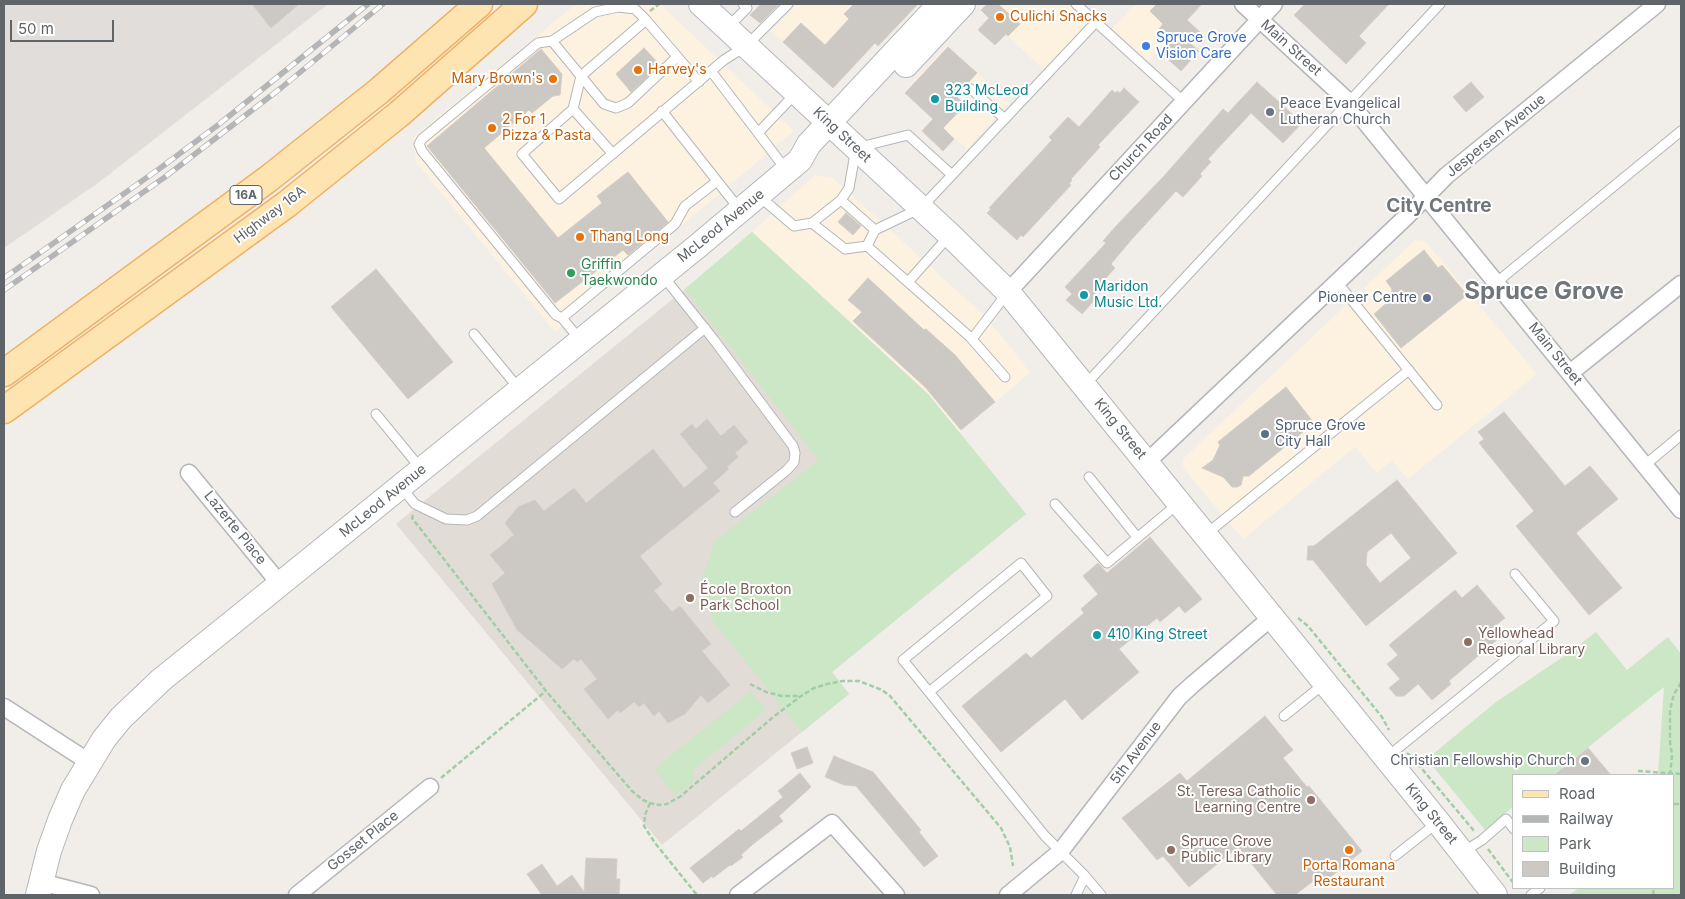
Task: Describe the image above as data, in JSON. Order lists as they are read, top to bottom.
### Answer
{
  "streets": {
    "main road": ["16A", "Highway 16A"],
    "street": [
      "Main Street",
      "King Street",
      "Jespersen Avenue",
      "Church Road",
      "McLeod Avenue",
      "Lazerte Place",
      "5th Avenue",
      "Gosset Place"
    ]
  },
  "crossings": [
    ["Main Street", "Jespersen Avenue"],
    ["Main Street", "Church Road"],
    ["King Street", "Jespersen Avenue"],
    ["King Street", "Church Road"],
    ["King Street", "McLeod Avenue"],
    ["King Street", "5th Avenue"],
    ["McLeod Avenue", "Lazerte Place"]
  ],
  "districts": ["City Centre", "Spruce Grove"],
  "places": [
    "Culichi Snacks",
    "Spruce Grove Vision Care",
    "Harvey's",
    "Mary Brown's",
    "323 McLeod Building",
    "Peace Evangelical Lutheran Church",
    "2 For 1 Pizza & Pasta",
    "Thang Long",
    "Griffin Taekwondo",
    "Maridon Music Ltd.",
    "Pioneer Centre",
    "Spruce Grove City Hall",
    "École Broxton Park School",
    "410 King Street",
    "Yellowhead Regional Library",
    "Christian Fellowship Church",
    "St. Teresa Catholic Learning Centre",
    "Spruce Grove Public Library",
    "Porta Romana Restaurant"
  ],
  "legend": [
    "Road",
    "Railway",
    "Park",
    "Building"
  ],
  "scale_bar": "50 m"
}
